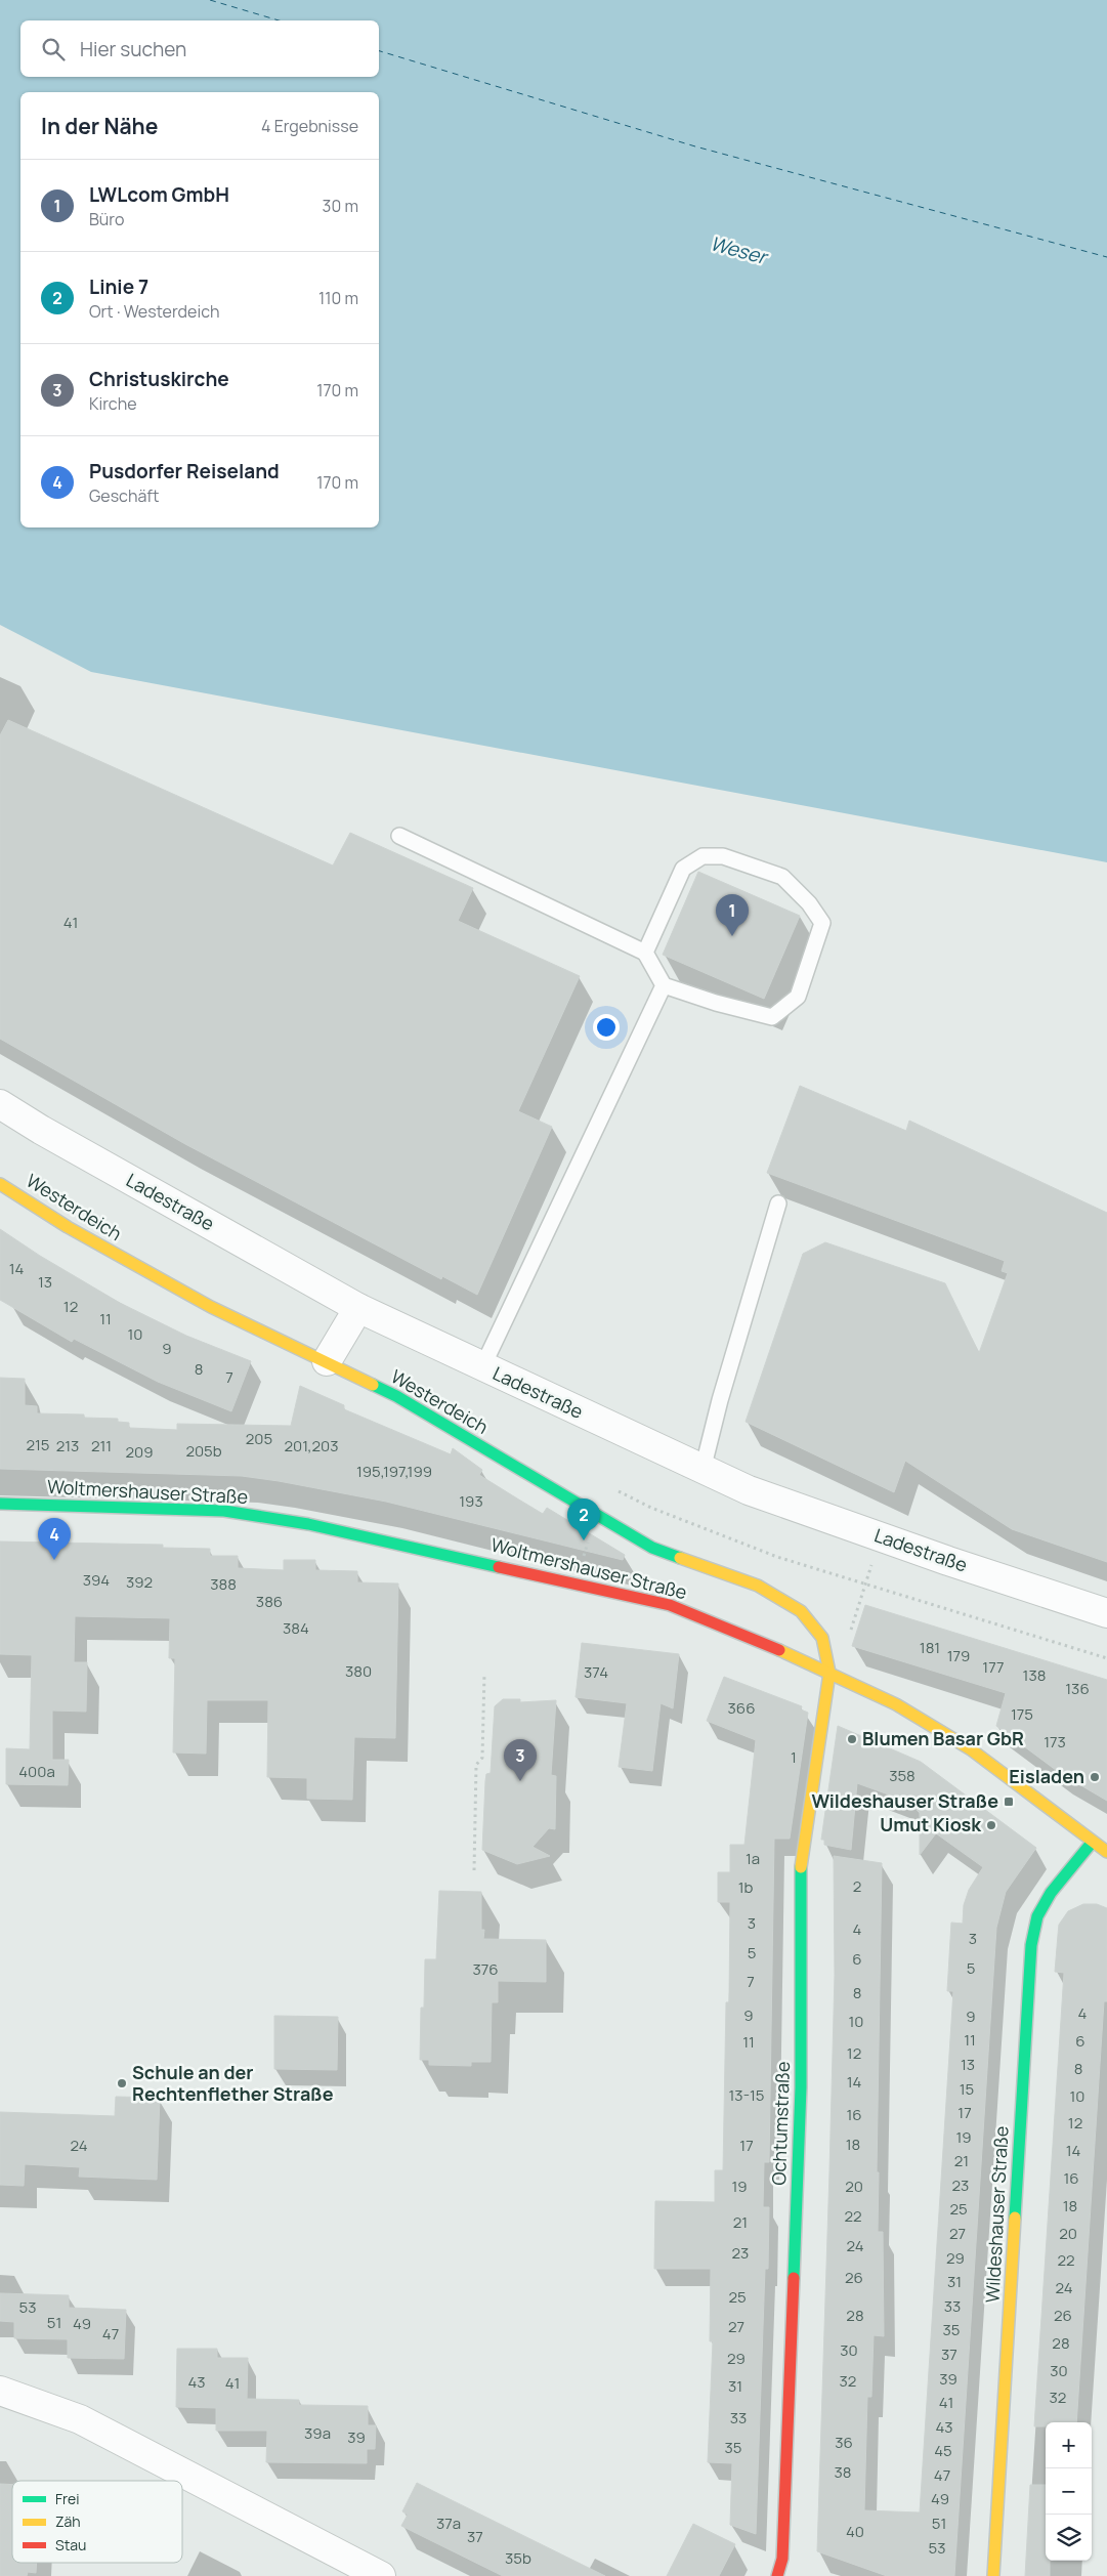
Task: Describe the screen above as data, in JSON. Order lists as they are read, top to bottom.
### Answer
{
  "streets": {
    "street": [
      "Ladestraße",
      "Westerdeich",
      "Woltmershauser Straße",
      "Ochtumstraße",
      "Wildeshauser Straße"
    ]
  },
  "crossings": [
    ["Westerdeich", "Woltmershauser Straße"],
    ["Westerdeich", "Ochtumstraße"],
    ["Woltmershauser Straße", "Ochtumstraße"],
    ["Woltmershauser Straße", "Wildeshauser Straße"]
  ],
  "water": ["Weser"],
  "places": {
    "other": [
      "Blumen Basar GbR",
      "Eisladen",
      "Umut Kiosk",
      "Schule an der Rechtenflether Straße"
    ],
    "transit": ["Wildeshauser Straße"]
  },
  "house_numbers": [
    "41",
    "14",
    "13",
    "12",
    "11",
    "10",
    "9",
    "8",
    "7",
    "205",
    "215",
    "213",
    "211",
    "201,203",
    "205b",
    "209",
    "195,197,199",
    "193",
    "394",
    "392",
    "388",
    "386",
    "384",
    "181",
    "179",
    "177",
    "380",
    "374",
    "138",
    "136",
    "366",
    "175",
    "173",
    "1",
    "400a",
    "358",
    "1a",
    "2",
    "1b",
    "3",
    "4",
    "3",
    "5",
    "6",
    "5",
    "376",
    "7",
    "8",
    "4",
    "9",
    "9",
    "10",
    "11",
    "6",
    "11",
    "12",
    "13",
    "8",
    "14",
    "15",
    "13-15",
    "10",
    "17",
    "16",
    "12",
    "19",
    "18",
    "24",
    "17",
    "14",
    "21",
    "16",
    "23",
    "19",
    "20",
    "18",
    "25",
    "22",
    "21",
    "27",
    "20",
    "24",
    "23",
    "29",
    "22",
    "26",
    "31",
    "24",
    "25",
    "33",
    "53",
    "28",
    "26",
    "51",
    "49",
    "27",
    "35",
    "47",
    "28",
    "30",
    "37",
    "29",
    "30",
    "39",
    "32",
    "43",
    "41",
    "31",
    "32",
    "41",
    "33",
    "43",
    "39a",
    "39",
    "36",
    "35",
    "45",
    "38",
    "47",
    "49",
    "37a",
    "51",
    "40",
    "37",
    "53",
    "35b"
  ],
  "legend": ["Frei", "Zäh", "Stau"],
  "page": {
    "search": "Hier suchen",
    "heading": ["In der Nähe", "4 Ergebnisse"],
    "list": [
      {
        "mark": "1",
        "name": "LWLcom GmbH",
        "note": "Büro",
        "value": "30 m"
      },
      {
        "mark": "2",
        "name": "Linie 7",
        "note": "Ort · Westerdeich",
        "value": "110 m"
      },
      {
        "mark": "3",
        "name": "Christuskirche",
        "note": "Kirche",
        "value": "170 m"
      },
      {
        "mark": "4",
        "name": "Pusdorfer Reiseland",
        "note": "Geschäft",
        "value": "170 m"
      }
    ],
    "pins": [
      "1",
      "2",
      "4",
      "3"
    ],
    "map_buttons": ["+", "−"]
  }
}
